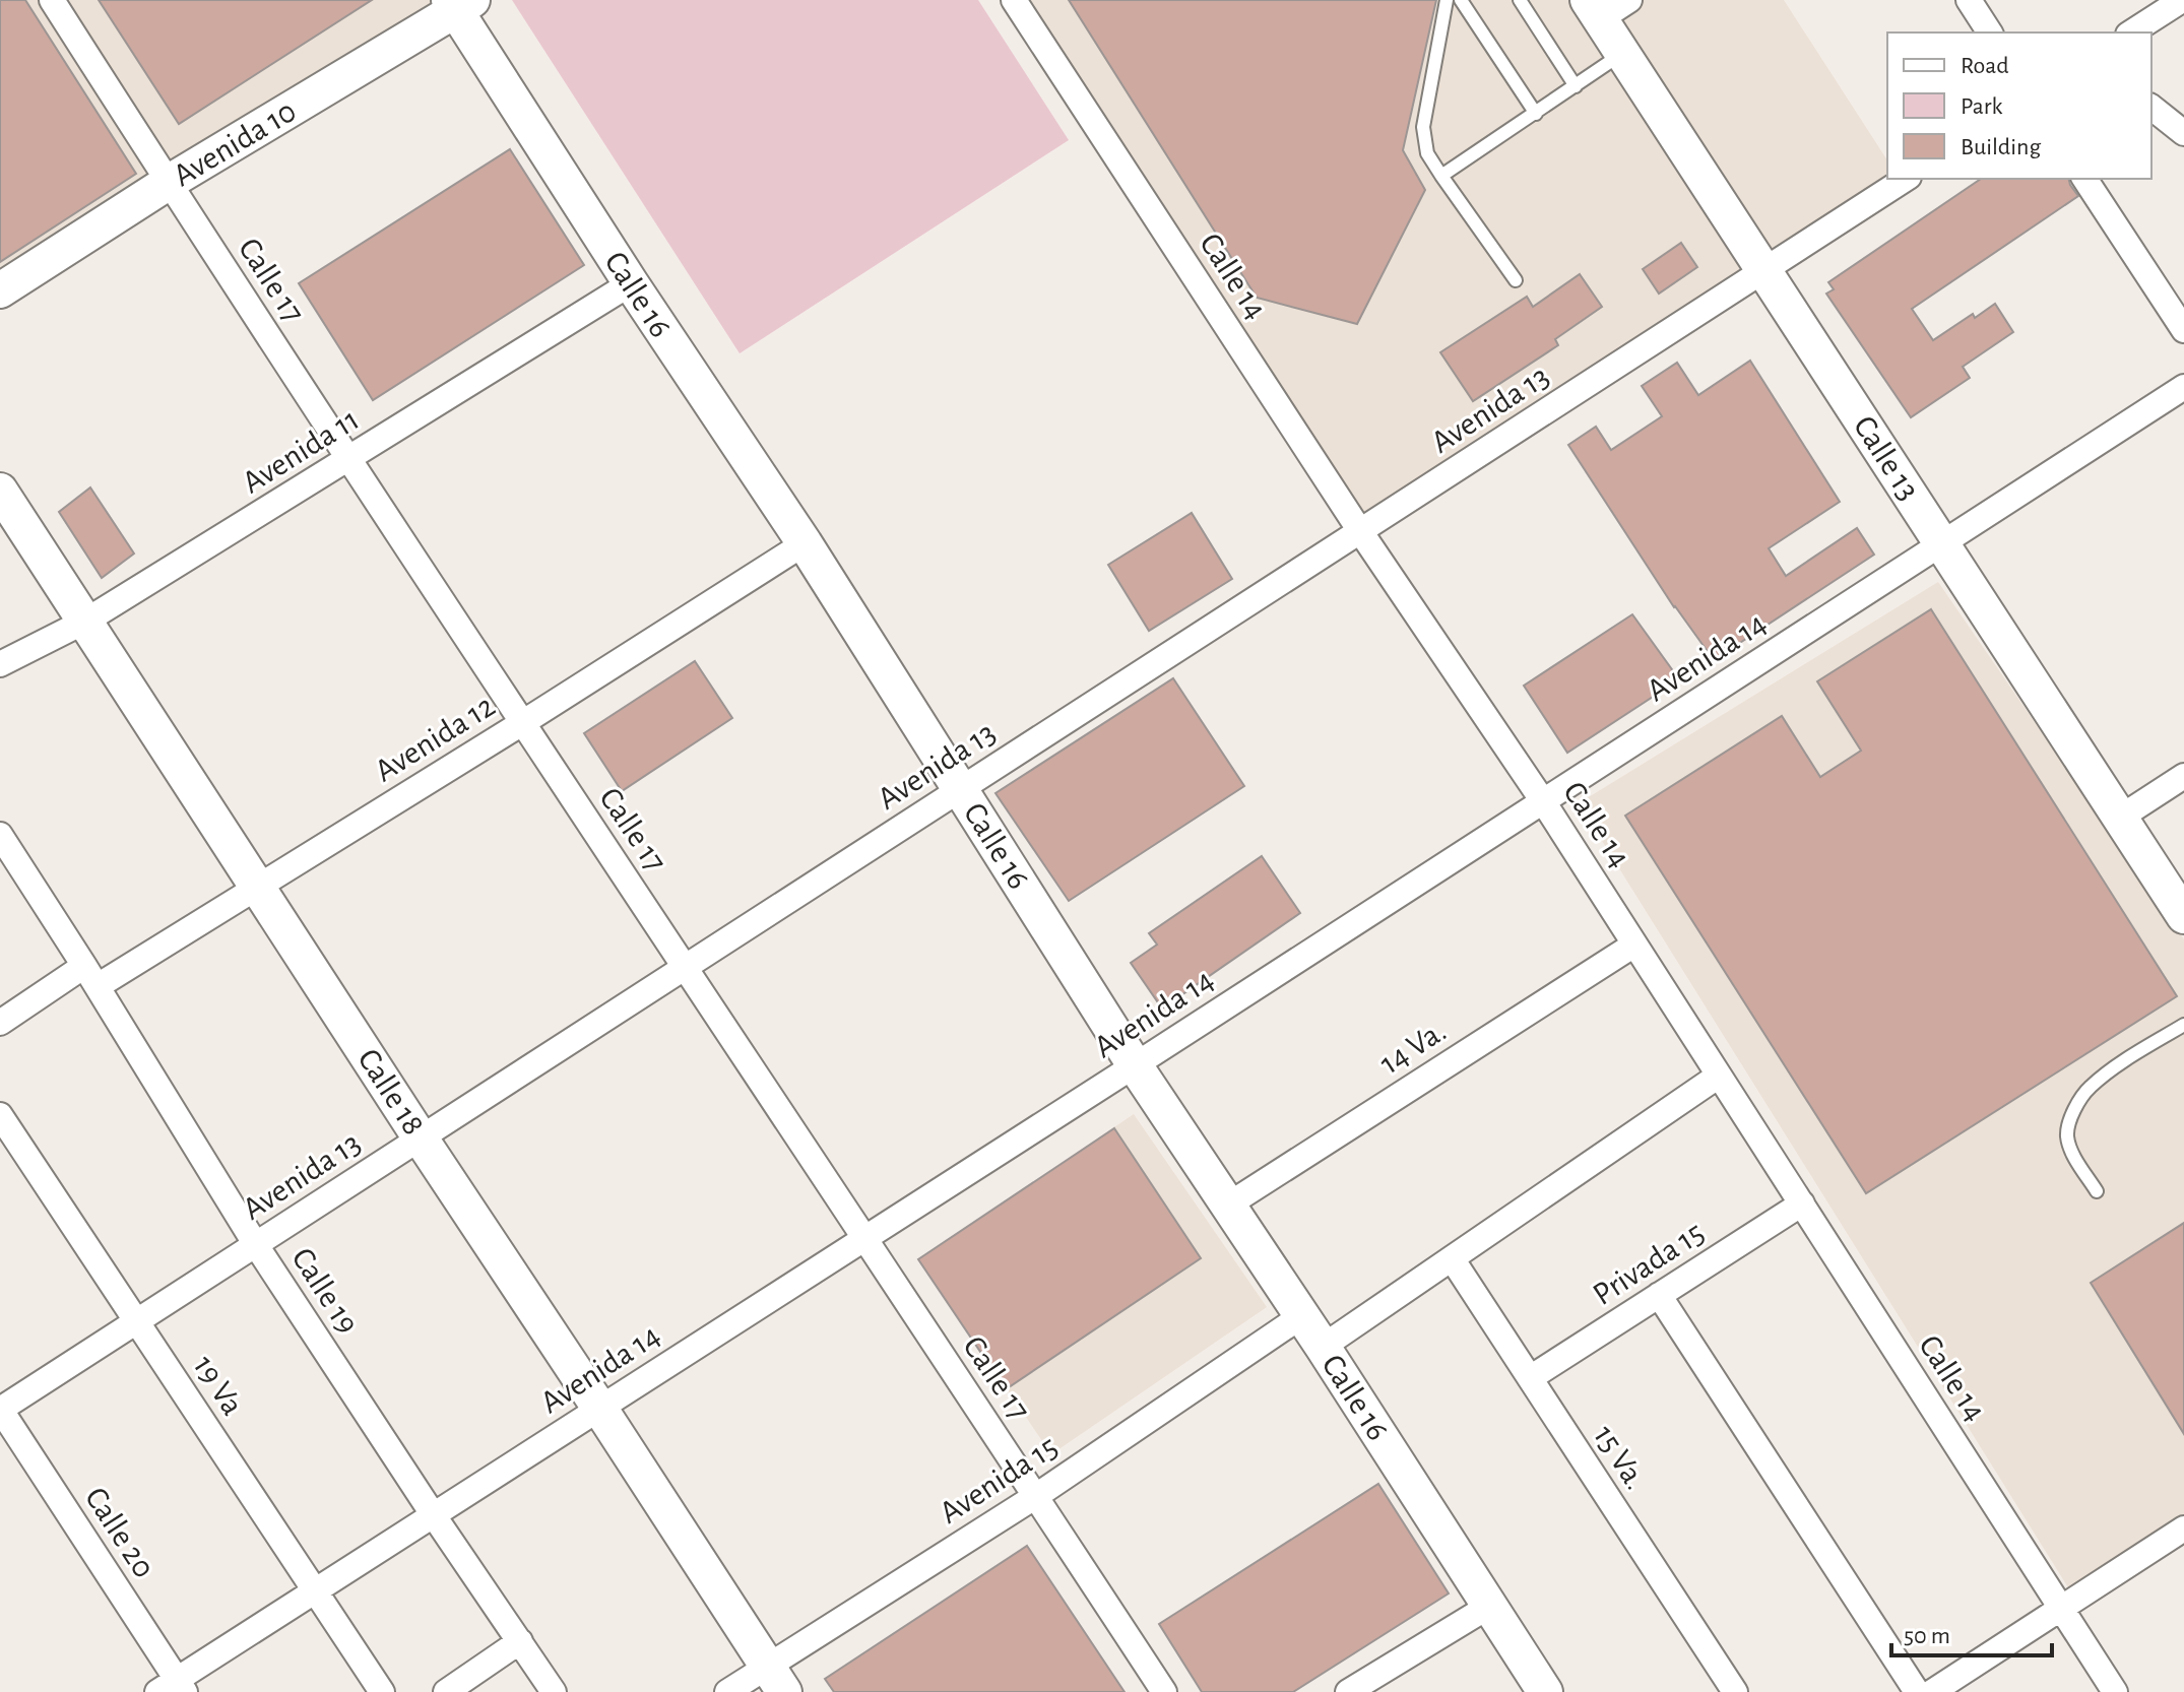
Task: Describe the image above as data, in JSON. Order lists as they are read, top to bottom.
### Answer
{
  "streets": {
    "street": [
      "Avenida 10",
      "Calle 14",
      "Calle 17",
      "Calle 16",
      "Avenida 13",
      "Avenida 11",
      "Calle 13",
      "Avenida 14",
      "Avenida 12",
      "14 Va.",
      "Calle 18",
      "Privada 15",
      "Calle 19",
      "19 Va",
      "15 Va.",
      "Avenida 15",
      "Calle 20"
    ]
  },
  "crossings": [
    ["Avenida 10", "Calle 17"],
    ["Avenida 10", "Calle 16"],
    ["Calle 14", "Avenida 13"],
    ["Calle 14", "Avenida 14"],
    ["Calle 14", "14 Va."],
    ["Calle 14", "Privada 15"],
    ["Calle 17", "Avenida 13"],
    ["Calle 17", "Avenida 11"],
    ["Calle 17", "Avenida 14"],
    ["Calle 17", "Avenida 12"],
    ["Calle 17", "Avenida 15"],
    ["Calle 16", "Avenida 13"],
    ["Calle 16", "Avenida 11"],
    ["Calle 16", "Avenida 14"],
    ["Calle 16", "Avenida 12"],
    ["Calle 16", "14 Va."],
    ["Calle 16", "Avenida 15"],
    ["Avenida 13", "Calle 13"],
    ["Avenida 13", "Calle 18"],
    ["Avenida 13", "Calle 19"],
    ["Avenida 13", "19 Va"],
    ["Avenida 13", "Calle 20"],
    ["Avenida 11", "Calle 18"],
    ["Calle 13", "Avenida 14"],
    ["Avenida 14", "Calle 18"],
    ["Avenida 14", "Calle 19"],
    ["Avenida 14", "19 Va"],
    ["Avenida 14", "Calle 20"],
    ["Avenida 12", "Calle 18"],
    ["Avenida 12", "Calle 19"],
    ["Calle 18", "Avenida 15"],
    ["Privada 15", "15 Va."]
  ],
  "legend": ["Road", "Park", "Building"],
  "scale_bar": "50 m"
}
